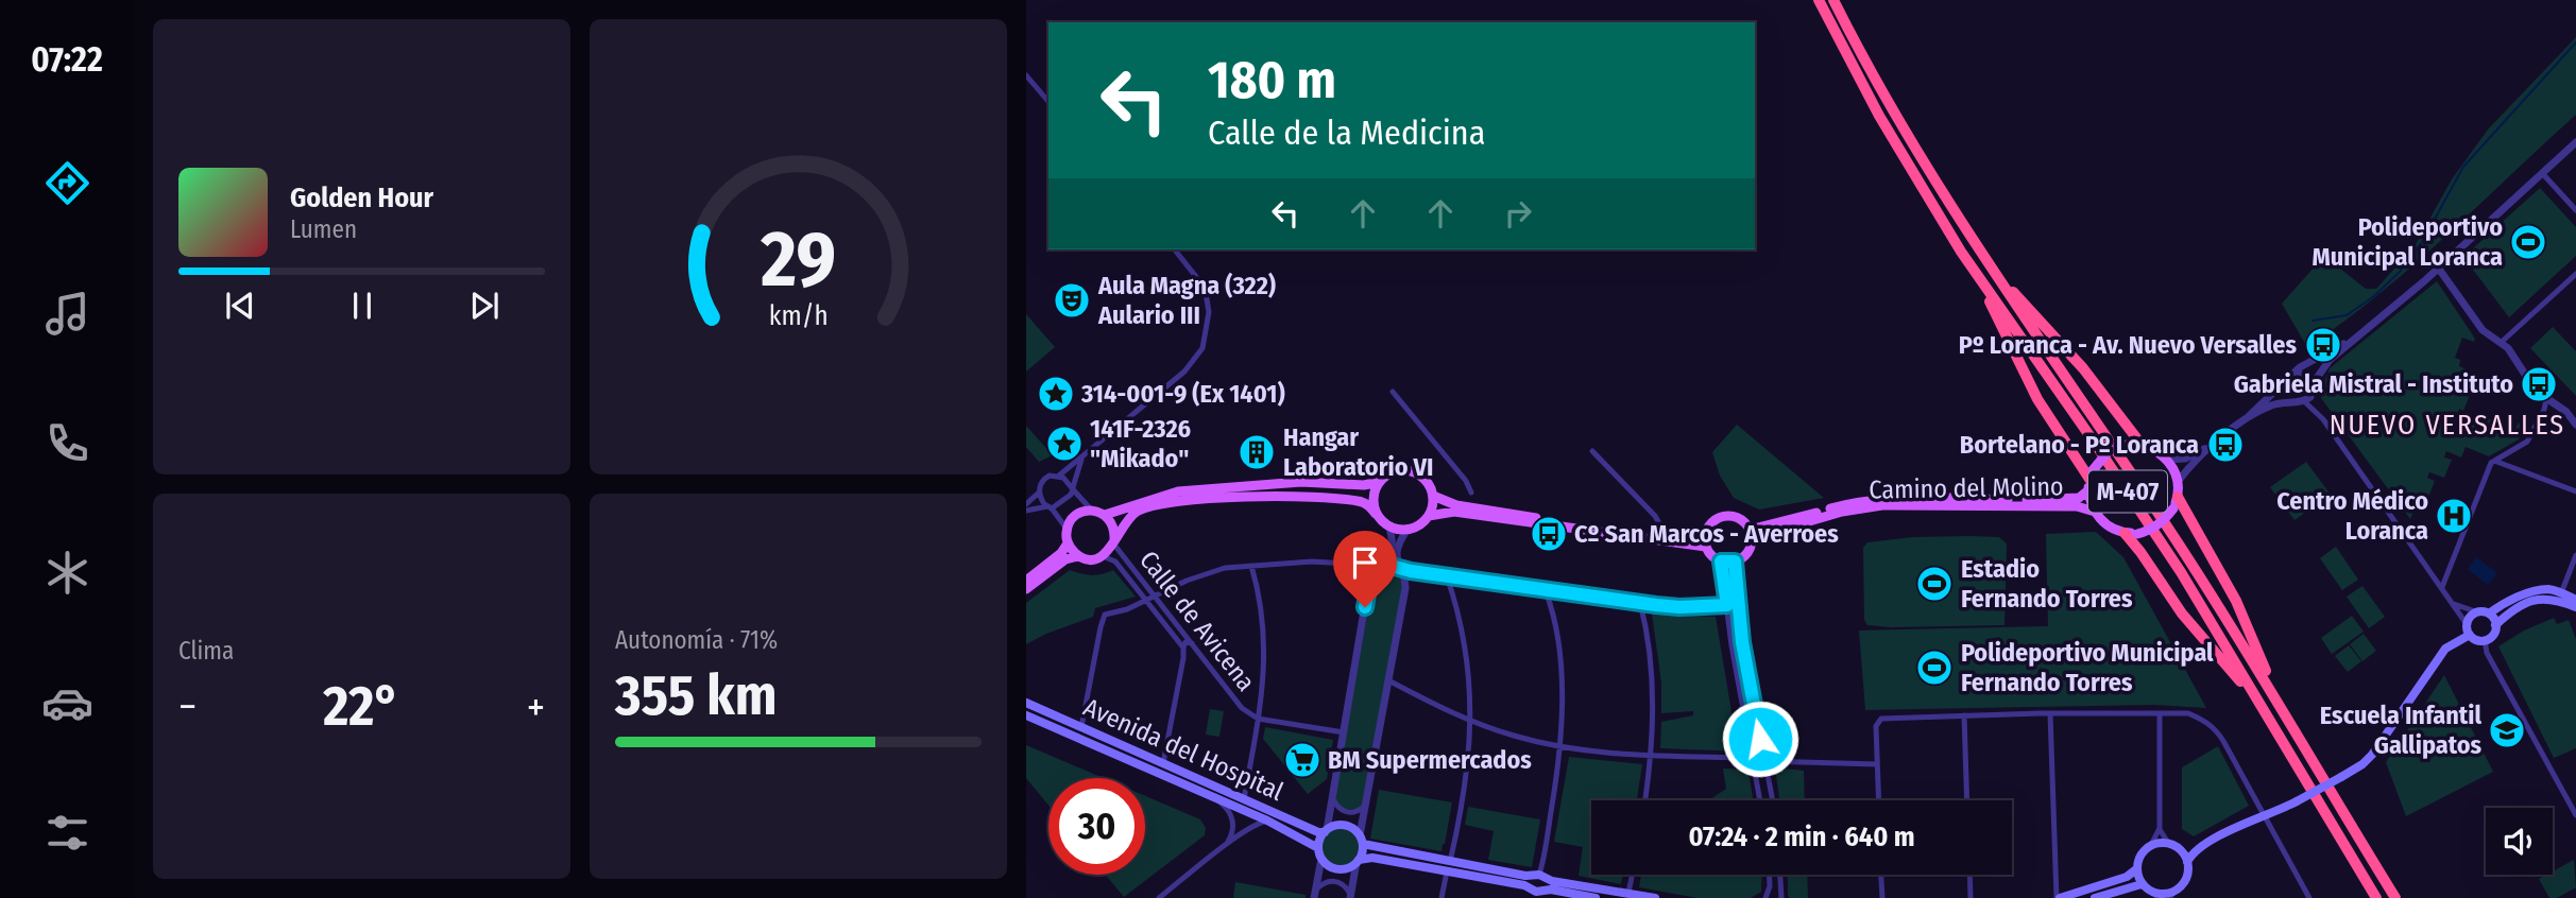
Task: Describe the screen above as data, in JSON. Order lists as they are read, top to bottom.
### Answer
{
  "streets": {
    "highway": ["M-407"],
    "main road": ["Camino del Molino", "Avenida del Hospital"],
    "street": ["Calle de Avicena"]
  },
  "districts": ["NUEVO VERSALLES"],
  "places": {
    "sports": ["Polideportivo Municipal Loranca", "Estadio Fernando Torres", "Polideportivo Municipal Fernando Torres"],
    "theatre": ["Aula Magna (322) Aulario III"],
    "bus stop": [
      "Pº Loranca - Av. Nuevo Versalles",
      "Gabriela Mistral - Instituto",
      "Bortelano - Pº Loranca",
      "Cº San Marcos - Averroes"
    ],
    "place": ["314-001-9 (Ex 1401)", "141F-2326 \"Mikado\""],
    "building": ["Hangar Laboratorio VI"],
    "hospital": ["Centro Médico Loranca"],
    "school or university": ["Escuela Infantil Gallipatos"],
    "supermarket": ["BM Supermercados"]
  },
  "page": {
    "tabs": "07:22",
    "turn": ["180 m", "Calle de la Medicina"],
    "song": ["Golden Hour", "Lumen"],
    "tile": [
      "Clima",
      ["Autonomía · 71%", "355 km"]
    ],
    "heat": ["−", "22°", "+"],
    "limit": "30",
    "trip": "07:24 · 2 min · 640 m",
    "gauge": ["29", "km/h"]
  }
}
